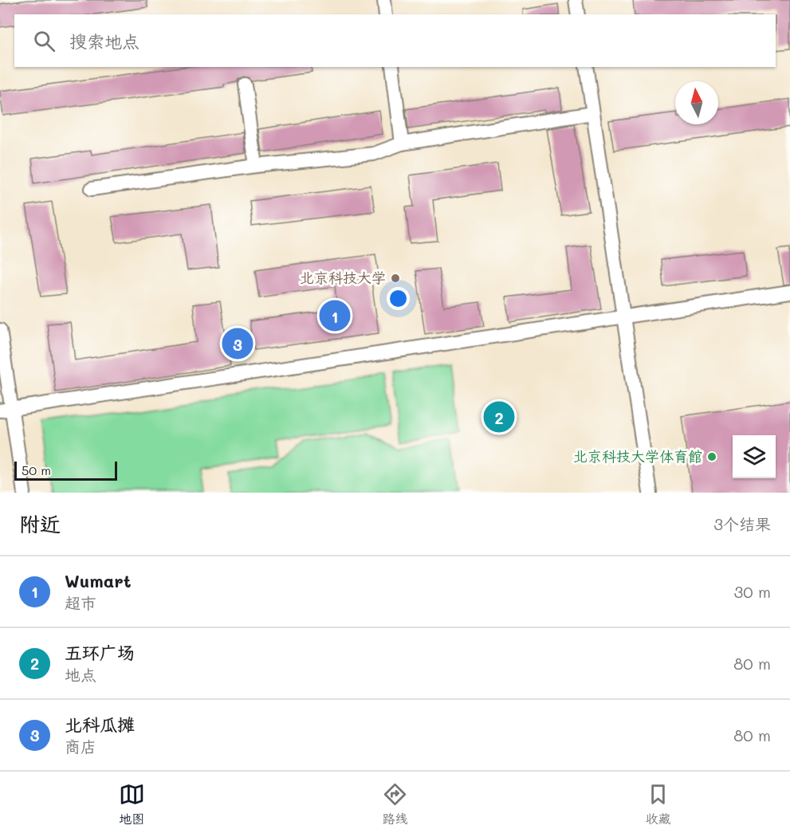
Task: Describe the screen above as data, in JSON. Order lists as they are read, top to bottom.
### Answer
{
  "places": ["北京科技大学", "北京科技大学体育館"],
  "scale_bar": "50 m",
  "north": "top",
  "page": {
    "search": "搜索地点",
    "pins": ["1", "3", "2"],
    "scale": "50 m",
    "heading": ["附近", "3个结果"],
    "list": [
      {
        "mark": "1",
        "name": "Wumart",
        "note": "超市",
        "value": "30 m"
      },
      {
        "mark": "2",
        "name": "五环广场",
        "note": "地点",
        "value": "80 m"
      },
      {
        "mark": "3",
        "name": "北科瓜摊",
        "note": "商店",
        "value": "80 m"
      }
    ],
    "nav": ["地图", "路线", "收藏"]
  }
}
